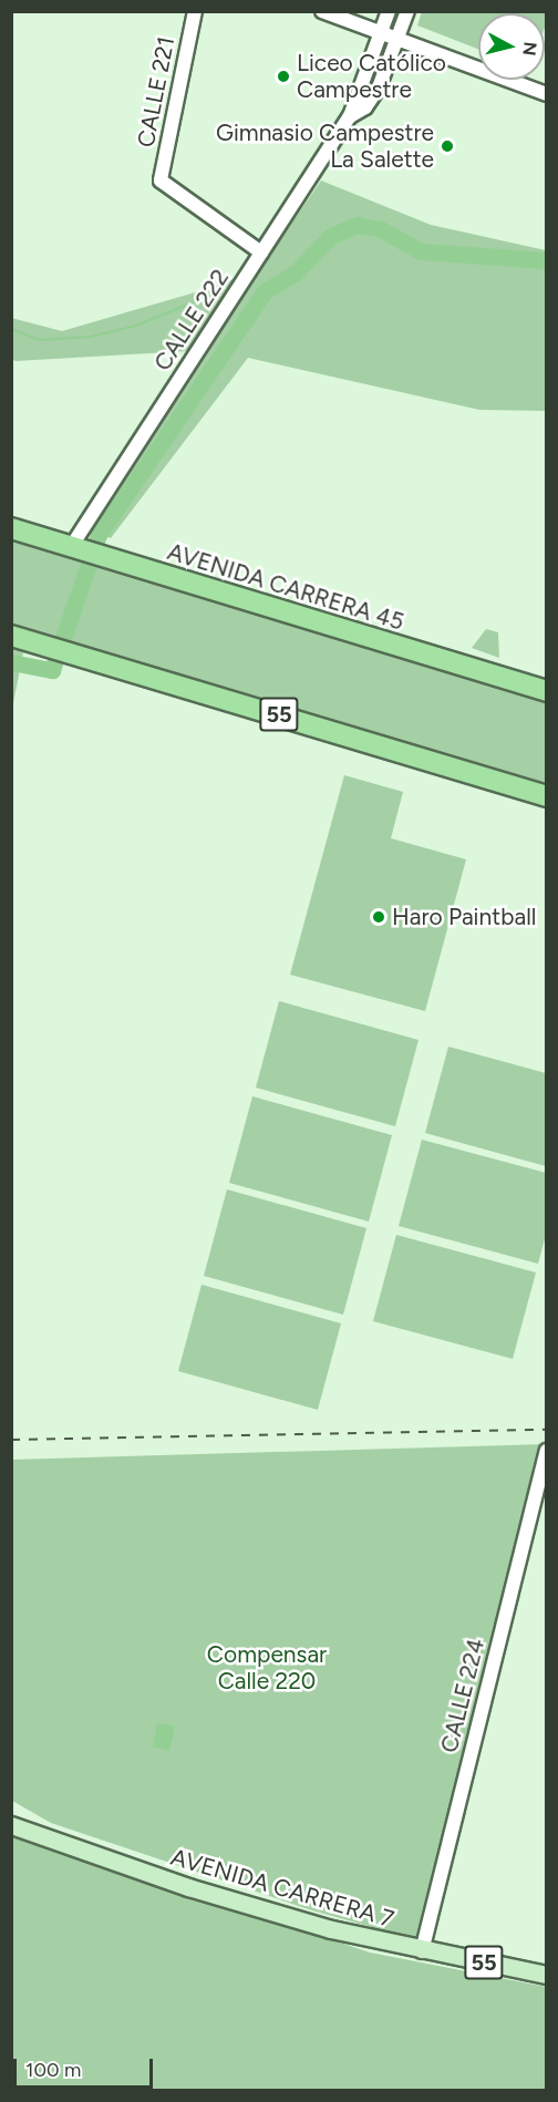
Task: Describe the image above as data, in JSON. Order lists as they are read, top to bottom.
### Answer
{
  "streets": {
    "highway": ["AVENIDA CARRERA 45", "55"],
    "main road": ["AVENIDA CARRERA 7"],
    "street": ["CALLE 221", "CALLE 222", "CALLE 224"]
  },
  "crossings": [
    ["CALLE 221", "CALLE 222"],
    ["CALLE 222", "AVENIDA CARRERA 45"],
    ["CALLE 224", "AVENIDA CARRERA 7"]
  ],
  "parks": ["Compensar Calle 220"],
  "places": ["Liceo Católico Campestre", "Gimnasio Campestre La Salette", "Haro Paintball"],
  "scale_bar": "100 m",
  "north": "right"
}
